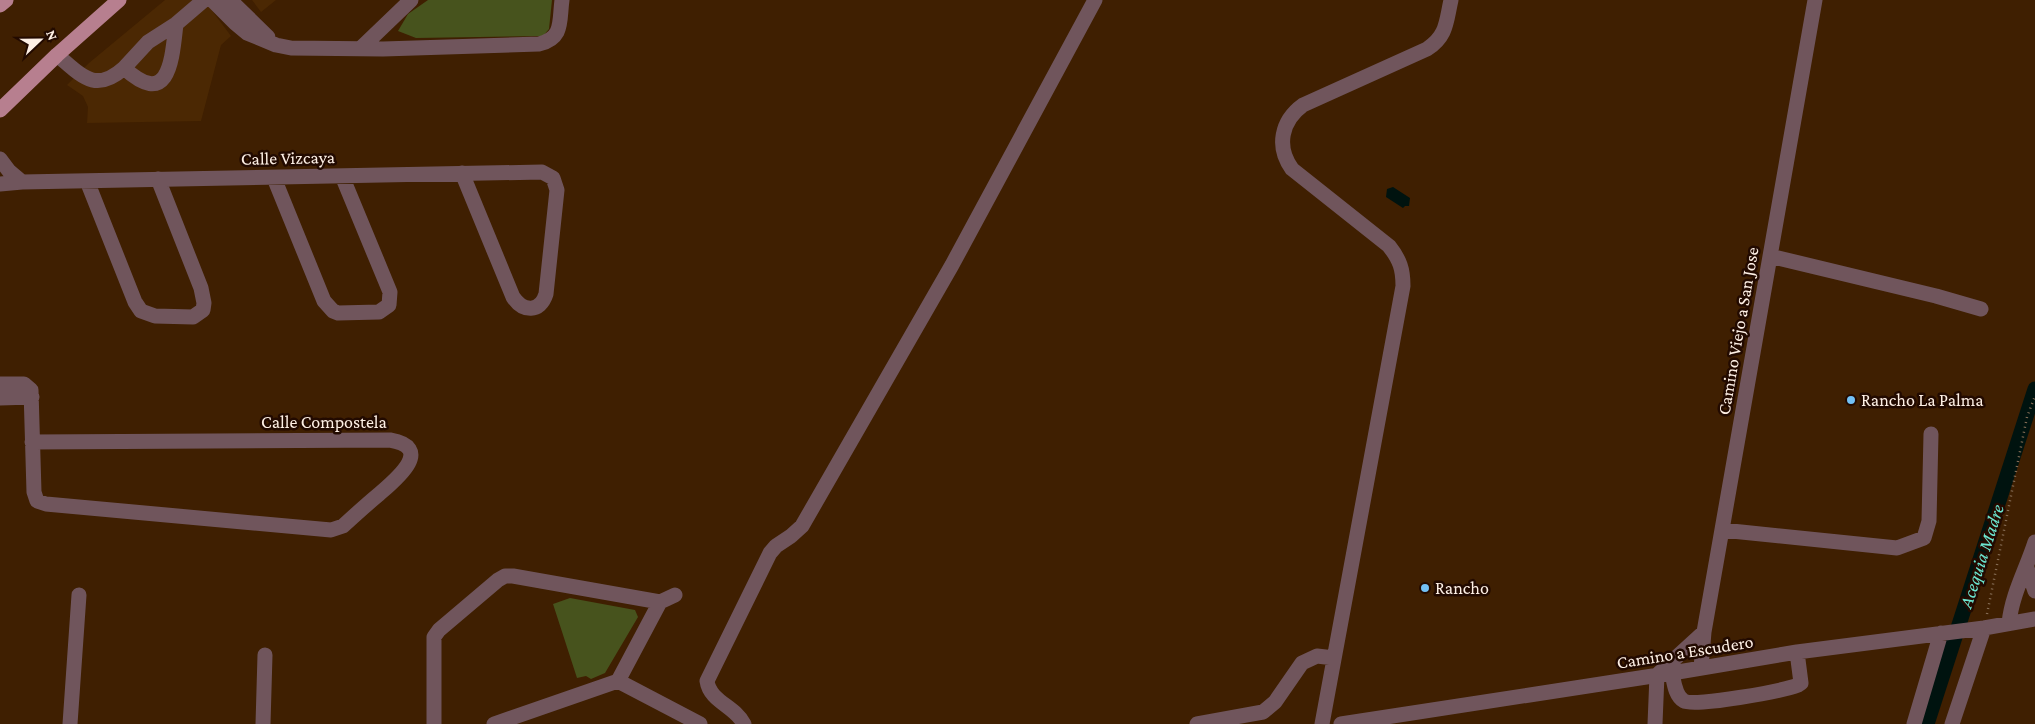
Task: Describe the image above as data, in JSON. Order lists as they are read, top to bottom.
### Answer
{
  "streets": {
    "street": [
      "Calle Vizcaya",
      "Camino Viejo a San Jose",
      "Calle Compostela",
      "Camino a Escudero"
    ]
  },
  "crossings": [
    ["Camino Viejo a San Jose", "Camino a Escudero"]
  ],
  "water": ["Acequia Madre"],
  "places": ["Rancho La Palma", "Rancho"],
  "north": "right"
}
